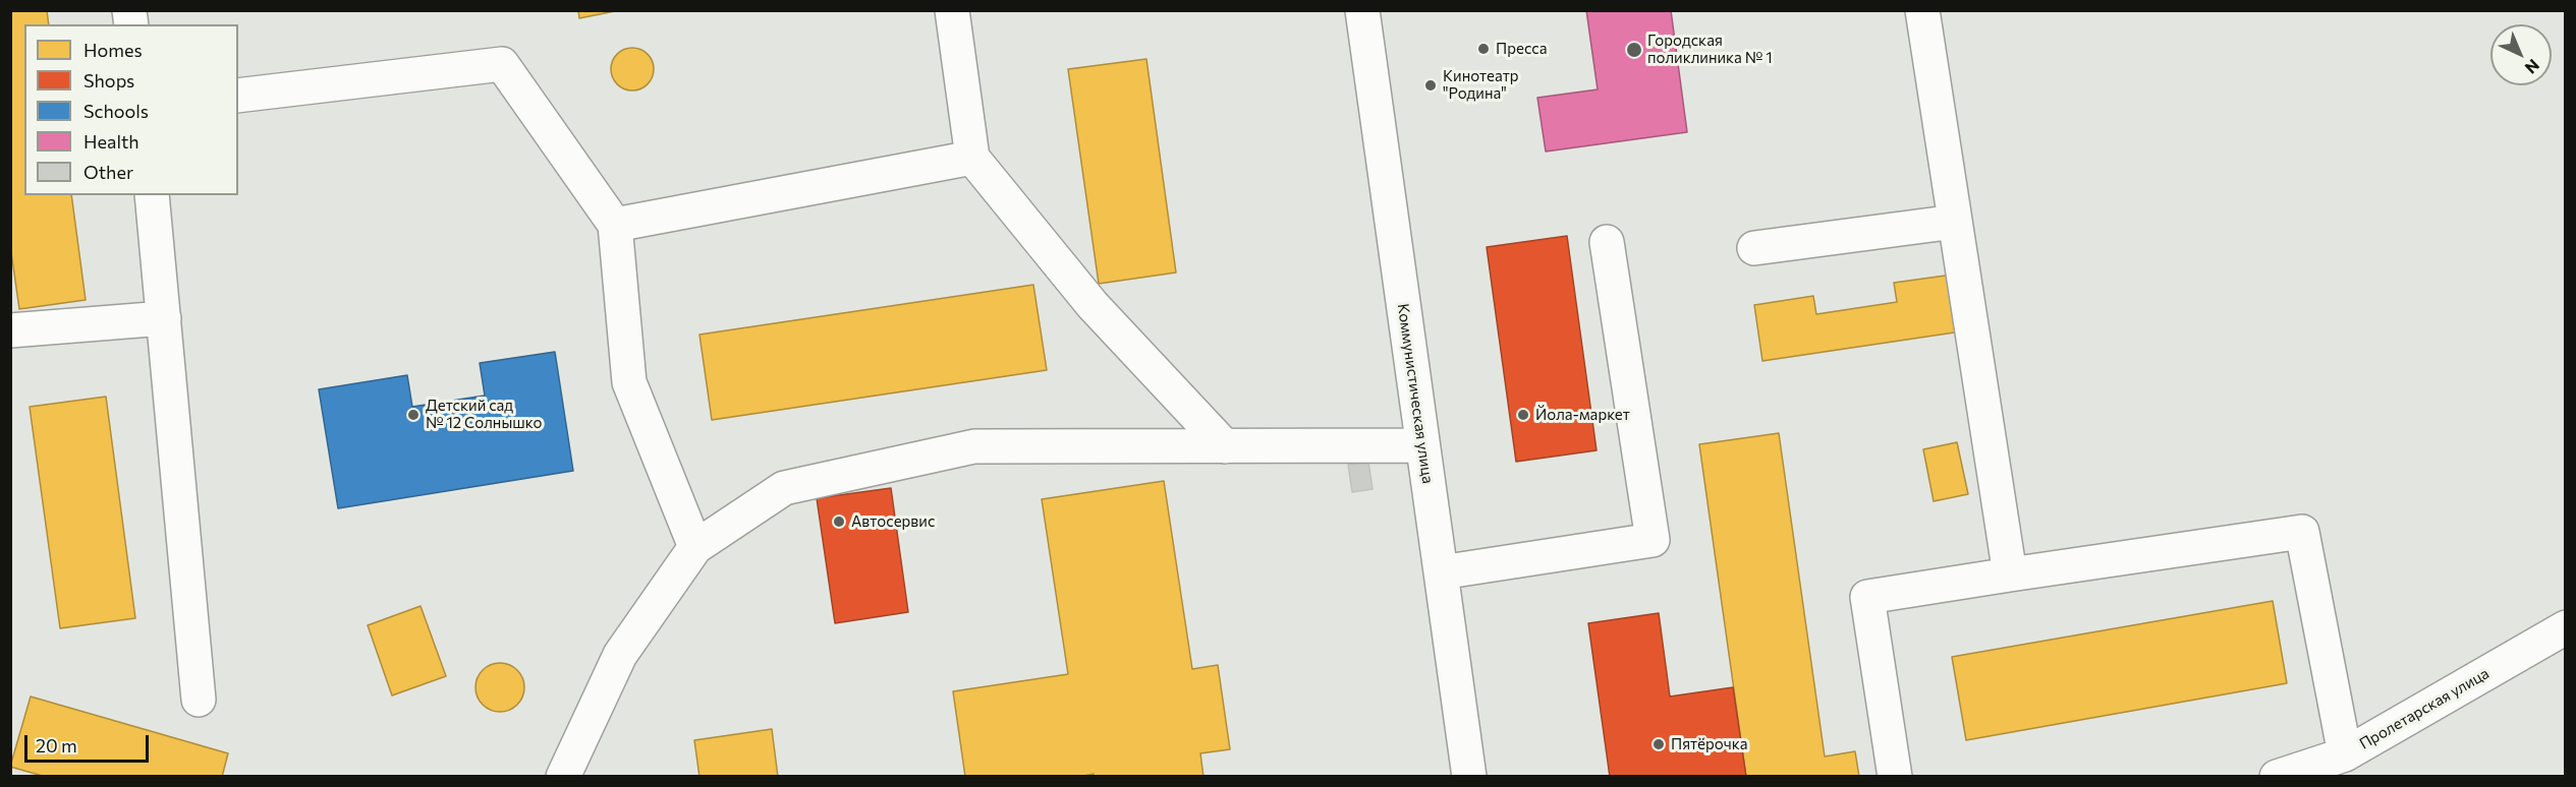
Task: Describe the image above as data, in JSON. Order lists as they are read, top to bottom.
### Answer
{
  "streets": {
    "street": ["Коммунистическая улица", "Пролетарская улица"]
  },
  "places": [
    "Пресса",
    "Городская поликлиника № 1",
    "Кинотеатр \"Родина\"",
    "Детский сад № 12 Солнышко",
    "Йола-маркет",
    "Автосервис",
    "Пятёрочка"
  ],
  "legend": [
    "Homes",
    "Shops",
    "Schools",
    "Health",
    "Other"
  ],
  "scale_bar": "20 m",
  "north": "bottom right"
}
